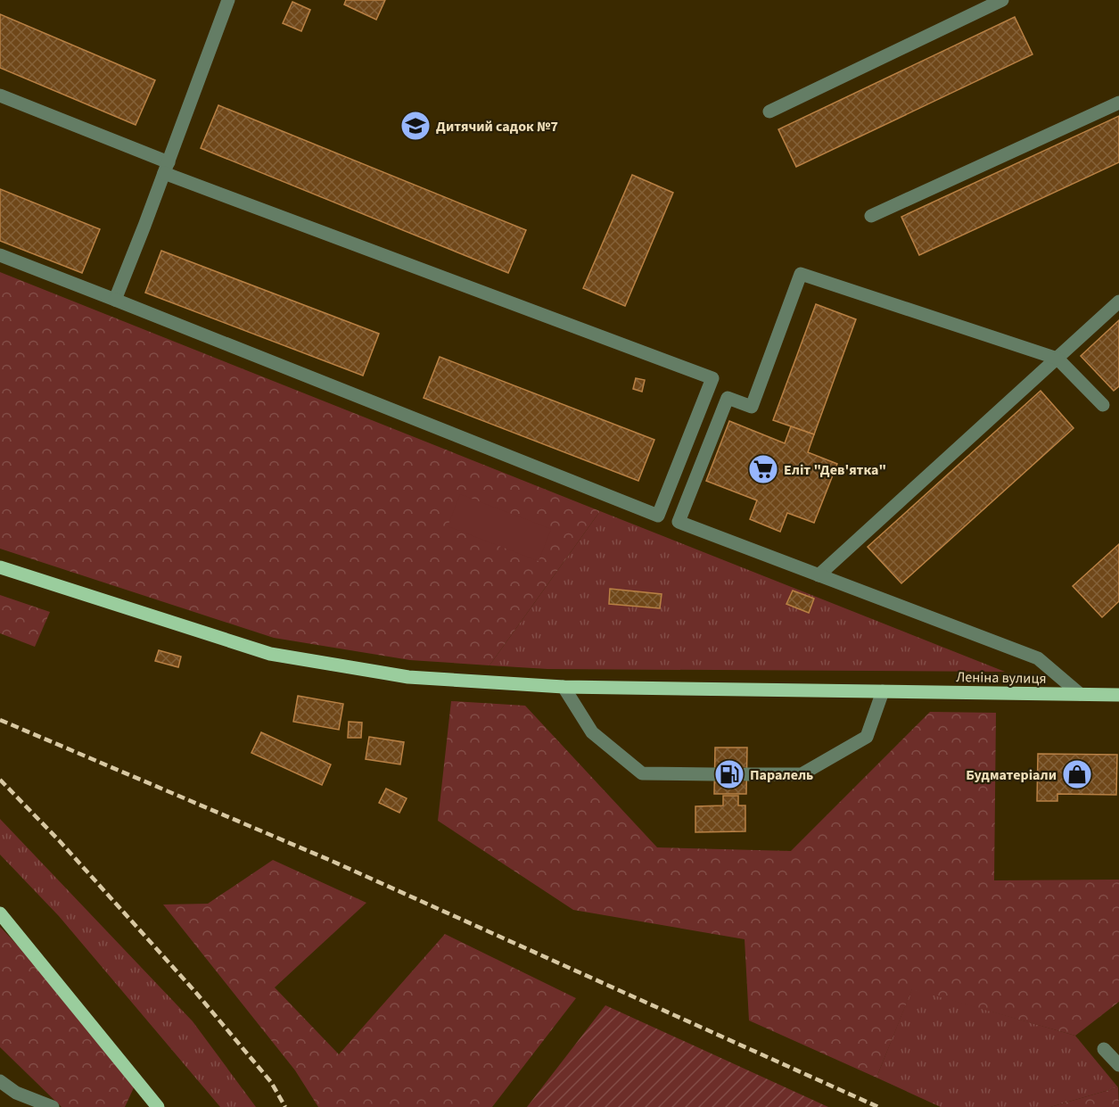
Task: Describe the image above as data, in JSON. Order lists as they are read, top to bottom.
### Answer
{
  "streets": {
    "main road": ["Леніна вулиця"]
  },
  "places": {
    "school or university": ["Дитячий садок №7"],
    "supermarket": ["Еліт \"Дев'ятка\""],
    "fuel station": ["Паралель"],
    "shop": ["Будматеріали"]
  }
}
